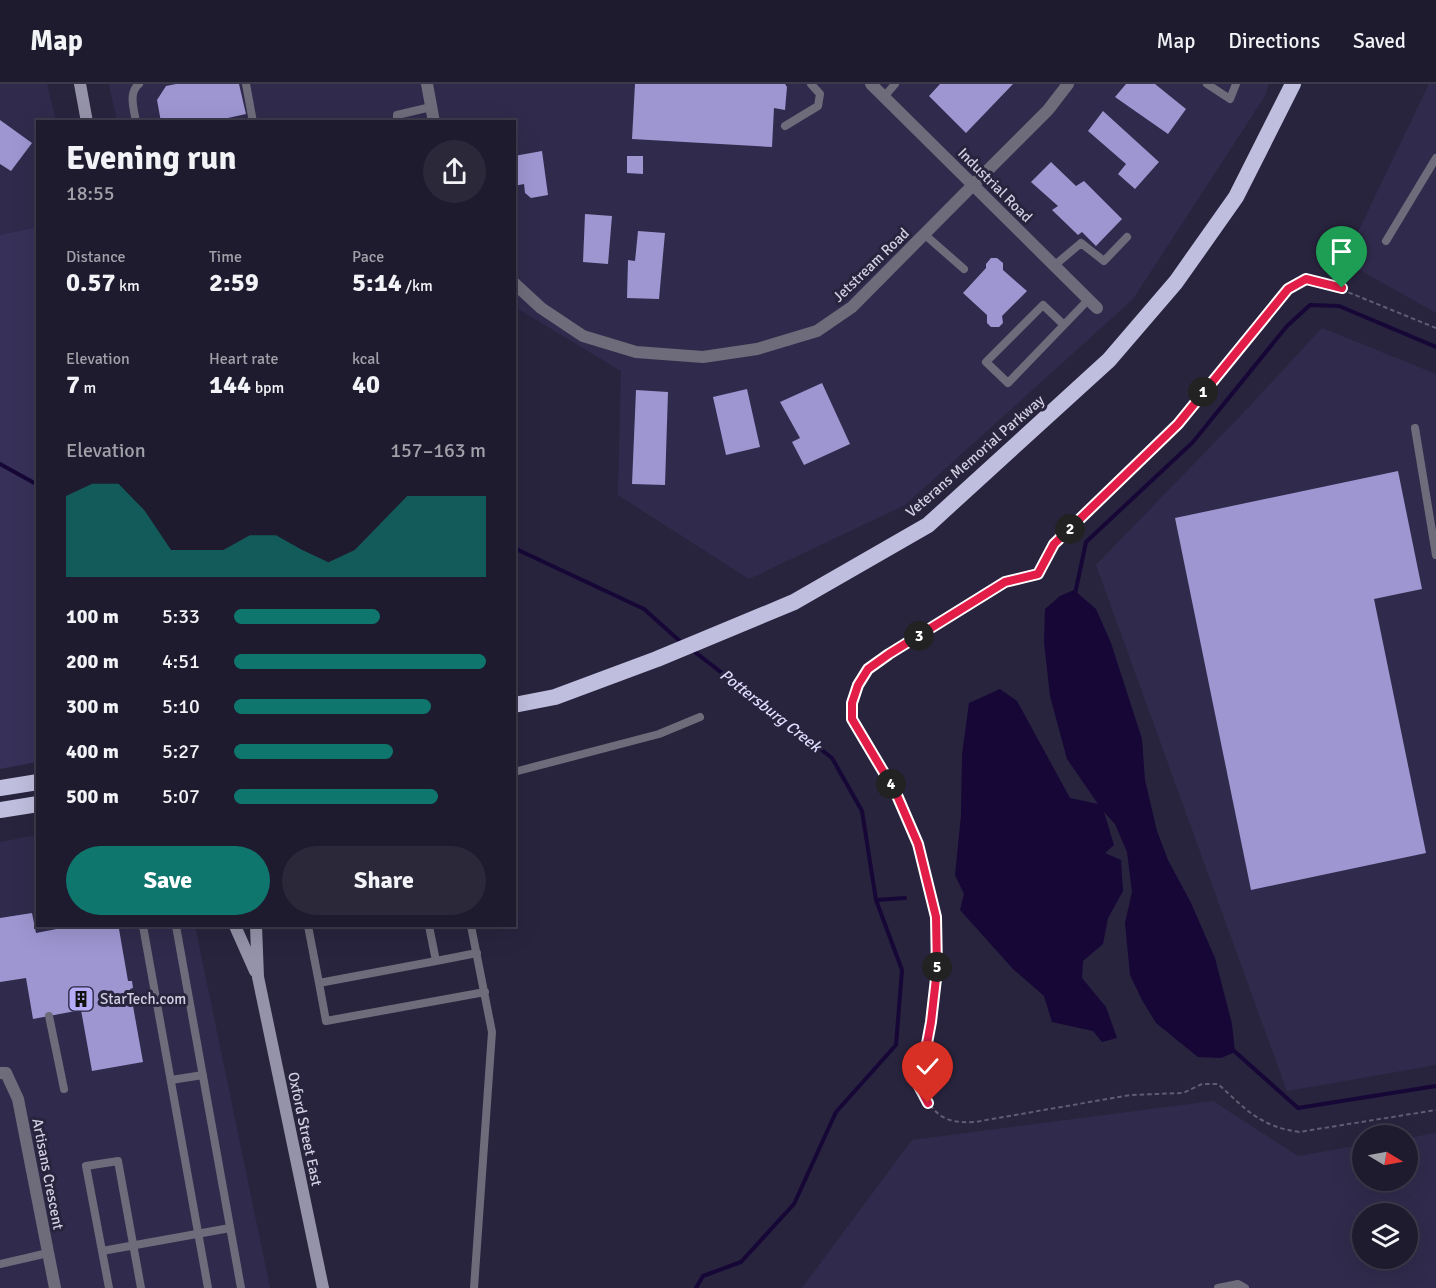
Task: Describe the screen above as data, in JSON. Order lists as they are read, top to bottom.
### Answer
{
  "streets": {
    "highway": ["Veterans Memorial Parkway"],
    "main road": ["Oxford Street East"],
    "street": ["Industrial Road", "Jetstream Road", "Artisans Crescent"]
  },
  "crossings": [
    ["Industrial Road", "Jetstream Road"]
  ],
  "water": ["Pottersburg Creek"],
  "places": {
    "building": ["StarTech.com"]
  },
  "north": "right",
  "page": {
    "header": "Map",
    "nav": ["Map", "Directions", "Saved"],
    "heading": ["Evening run", "18:55"],
    "stats": [
      ["Distance", "0.57 km"],
      ["Time", "2:59"],
      ["Pace", "5:14 /km"],
      ["Elevation", "7 m"],
      ["Heart rate", "144 bpm"],
      ["kcal", "40"]
    ],
    "pins": [
      "1",
      "2",
      "3",
      "4",
      "5"
    ],
    "chart": ["Elevation", "157–163 m"],
    "list": [
      {
        "name": "100 m",
        "note": "5:33"
      },
      {
        "name": "200 m",
        "note": "4:51"
      },
      {
        "name": "300 m",
        "note": "5:10"
      },
      {
        "name": "400 m",
        "note": "5:27"
      },
      {
        "name": "500 m",
        "note": "5:07"
      }
    ],
    "buttons": ["Save", "Share"]
  }
}
